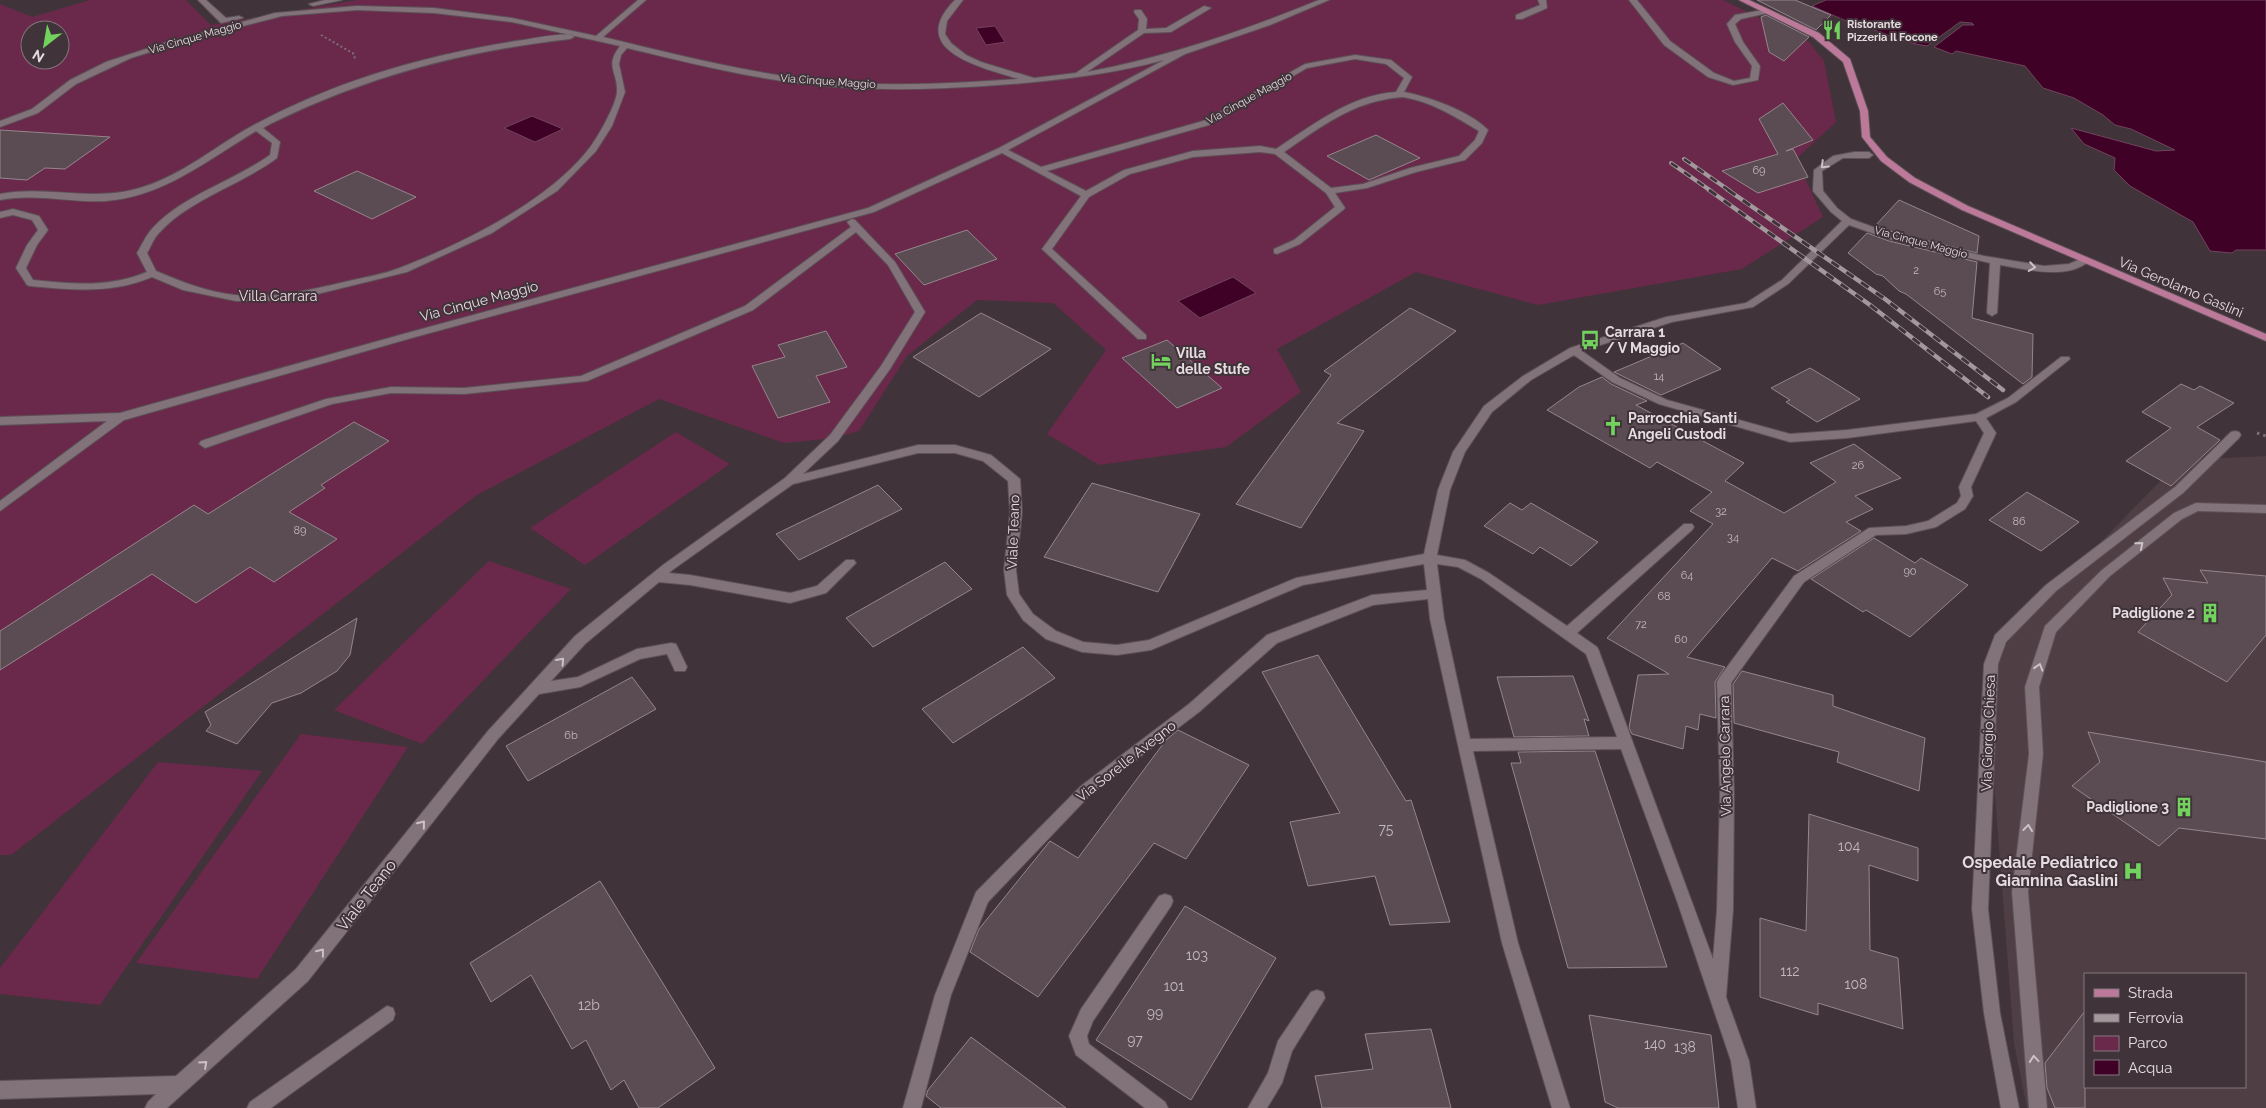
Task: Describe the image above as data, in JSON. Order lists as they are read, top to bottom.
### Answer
{
  "streets": {
    "main road": ["Via Gerolamo Gaslini"],
    "street": [
      "Via Cinque Maggio",
      "Viale Teano",
      "Via Giorgio Chiesa",
      "Via Angelo Carrara",
      "Via Sorelle Avegno"
    ]
  },
  "crossings": [
    ["Via Cinque Maggio", "Via Gerolamo Gaslini"],
    ["Viale Teano", "Via Angelo Carrara"]
  ],
  "one_way": ["Viale Teano"],
  "parks": ["Villa Carrara"],
  "places": {
    "restaurant": ["Ristorante Pizzeria Il Focone"],
    "bus stop": ["Carrara 1 / V Maggio"],
    "hotel": ["Villa delle Stufe"],
    "church": ["Parrocchia Santi Angeli Custodi"],
    "building": ["Padiglione 2", "Padiglione 3"],
    "hospital": ["Ospedale Pediatrico Giannina Gaslini"]
  },
  "house_numbers": [
    "69",
    "2",
    "65",
    "14",
    "26",
    "32",
    "86",
    "89",
    "34",
    "90",
    "64",
    "68",
    "72",
    "60",
    "6b",
    "75",
    "104",
    "103",
    "112",
    "108",
    "101",
    "12b",
    "99",
    "97",
    "140",
    "138"
  ],
  "legend": [
    "Strada",
    "Ferrovia",
    "Parco",
    "Acqua"
  ],
  "north": "bottom left"
}
